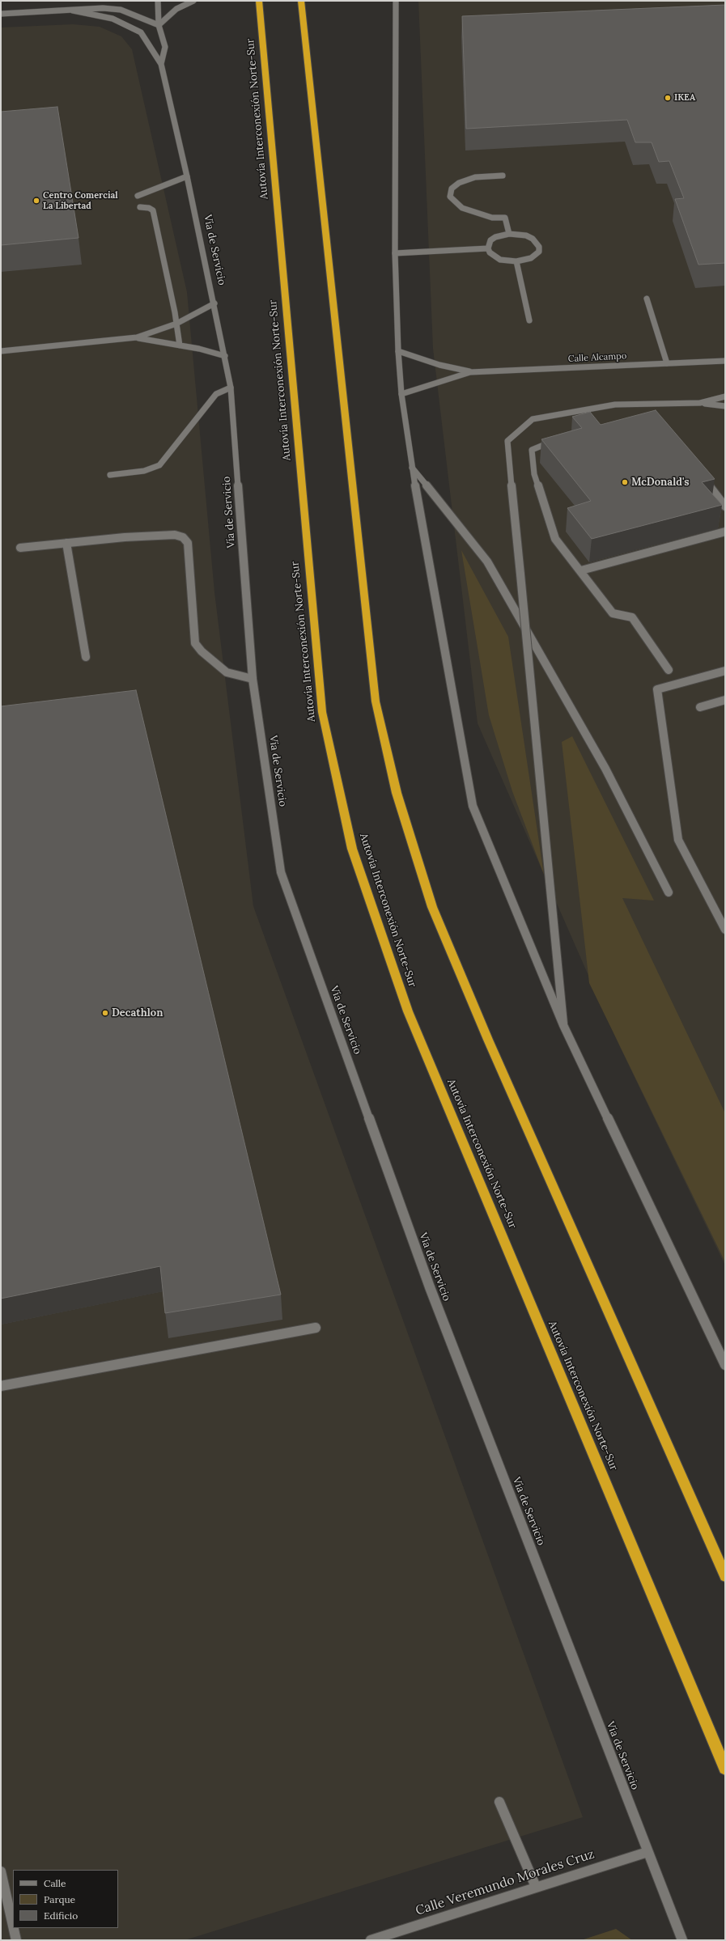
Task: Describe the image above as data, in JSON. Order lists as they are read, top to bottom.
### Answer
{
  "streets": {
    "highway": ["Autovía Interconexión Norte-Sur"],
    "street": ["Vía de Servicio", "Calle Alcampo", "Calle Veremundo Morales Cruz"]
  },
  "crossings": [
    ["Vía de Servicio", "Calle Veremundo Morales Cruz"]
  ],
  "places": [
    "IKEA",
    "Centro Comercial La Libertad",
    "McDonald's",
    "Decathlon"
  ],
  "legend": ["Calle", "Parque", "Edificio"]
}
